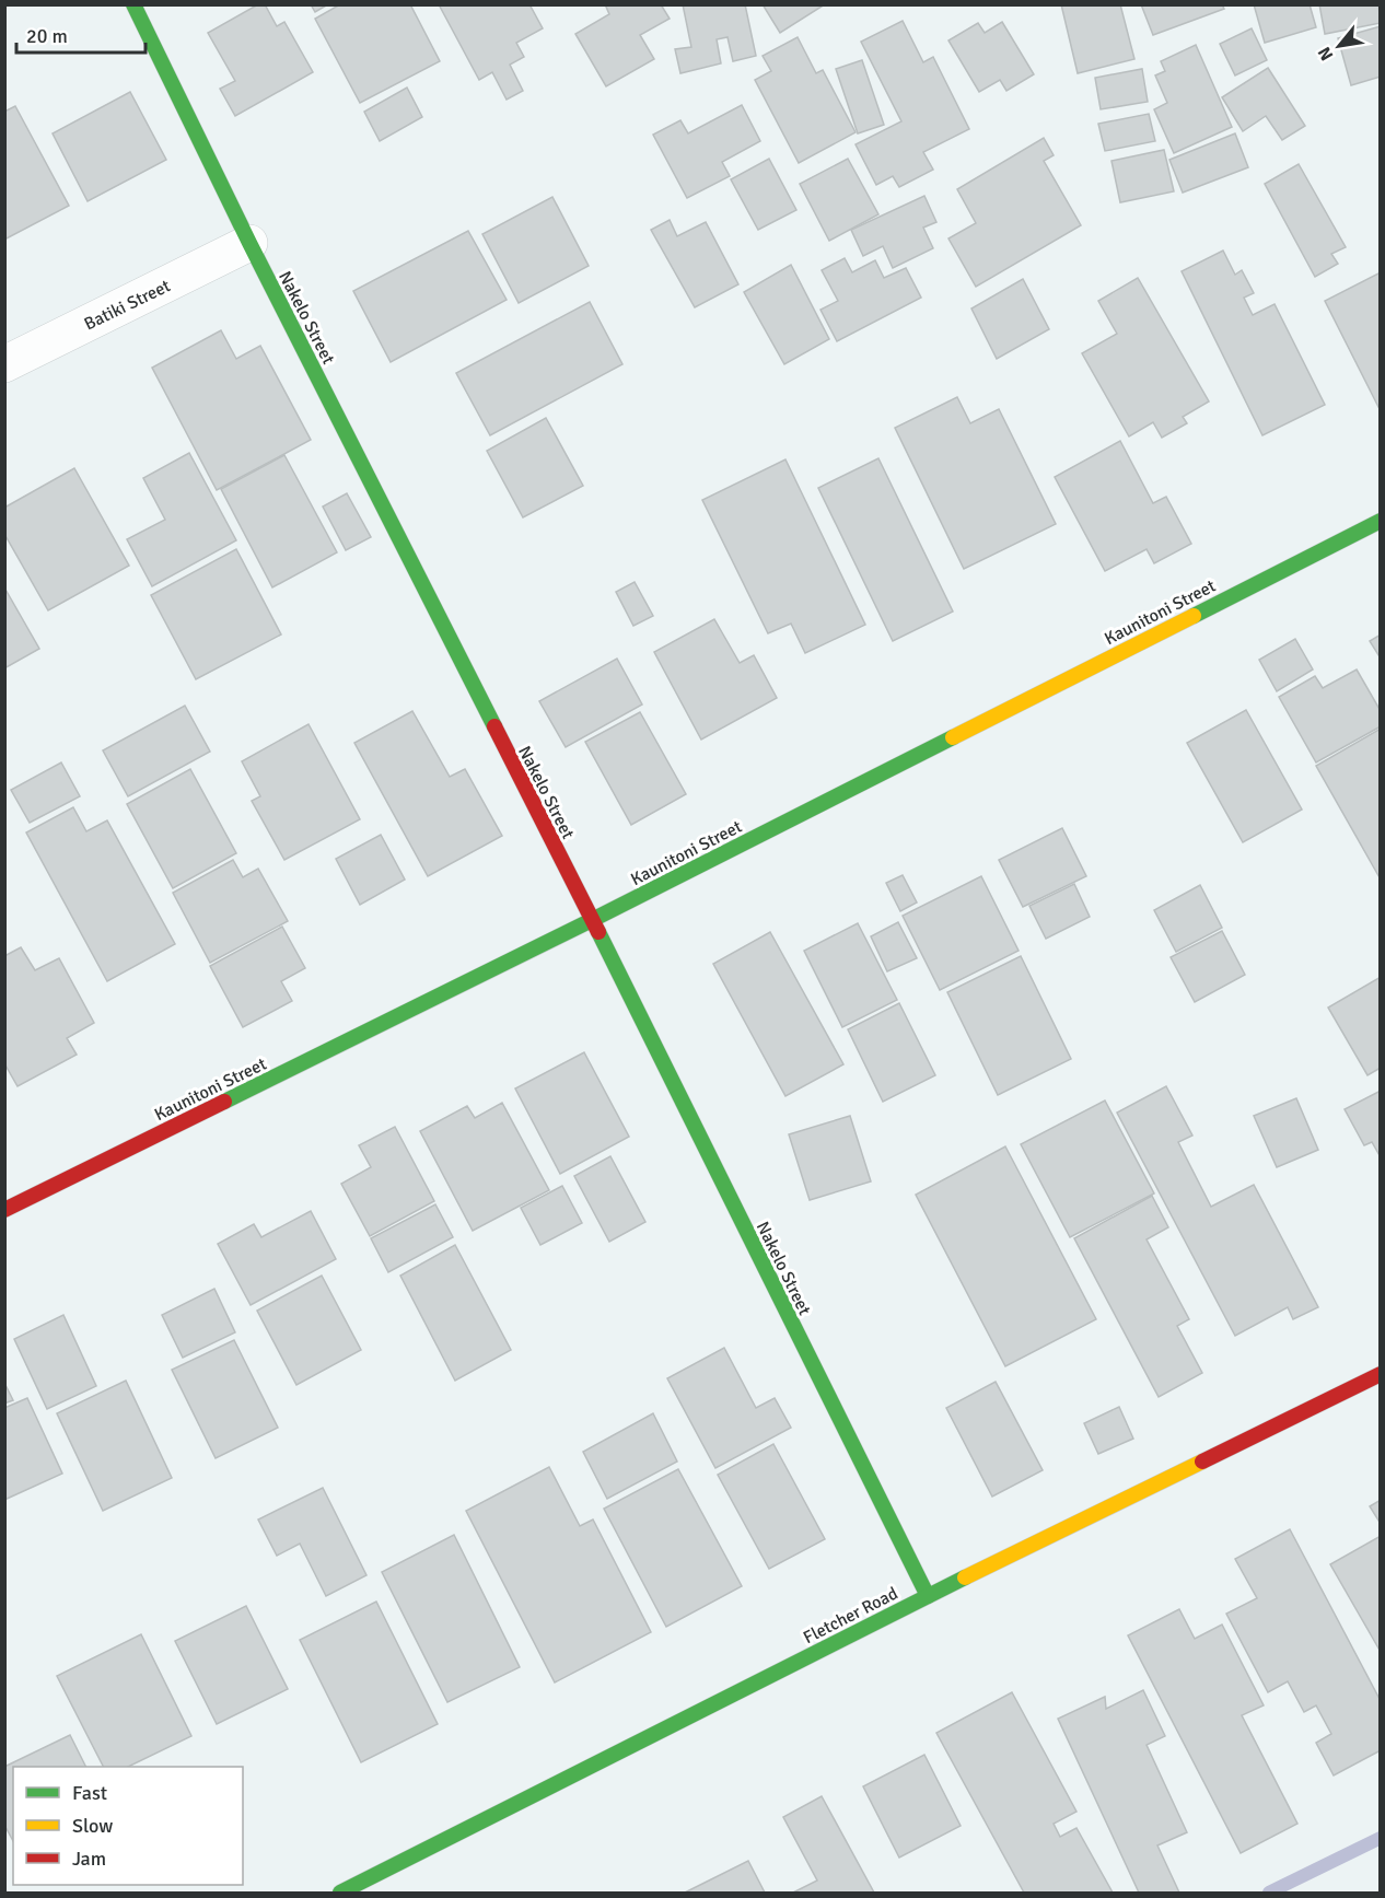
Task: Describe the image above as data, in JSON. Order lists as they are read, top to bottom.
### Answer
{
  "streets": {
    "street": [
      "Batiki Street",
      "Nakelo Street",
      "Kaunitoni Street",
      "Fletcher Road"
    ]
  },
  "crossings": [
    ["Batiki Street", "Nakelo Street"],
    ["Nakelo Street", "Kaunitoni Street"],
    ["Nakelo Street", "Fletcher Road"]
  ],
  "legend": ["Fast", "Slow", "Jam"],
  "scale_bar": "20 m",
  "north": "bottom left"
}
